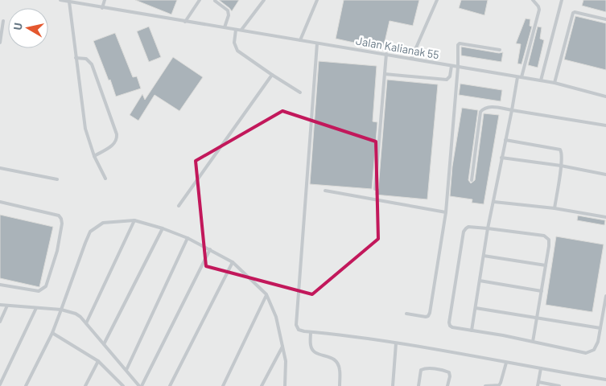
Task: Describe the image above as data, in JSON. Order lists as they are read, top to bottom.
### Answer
{
  "streets": {
    "lane": ["Jalan Kalianak 55"]
  },
  "north": "left"
}
